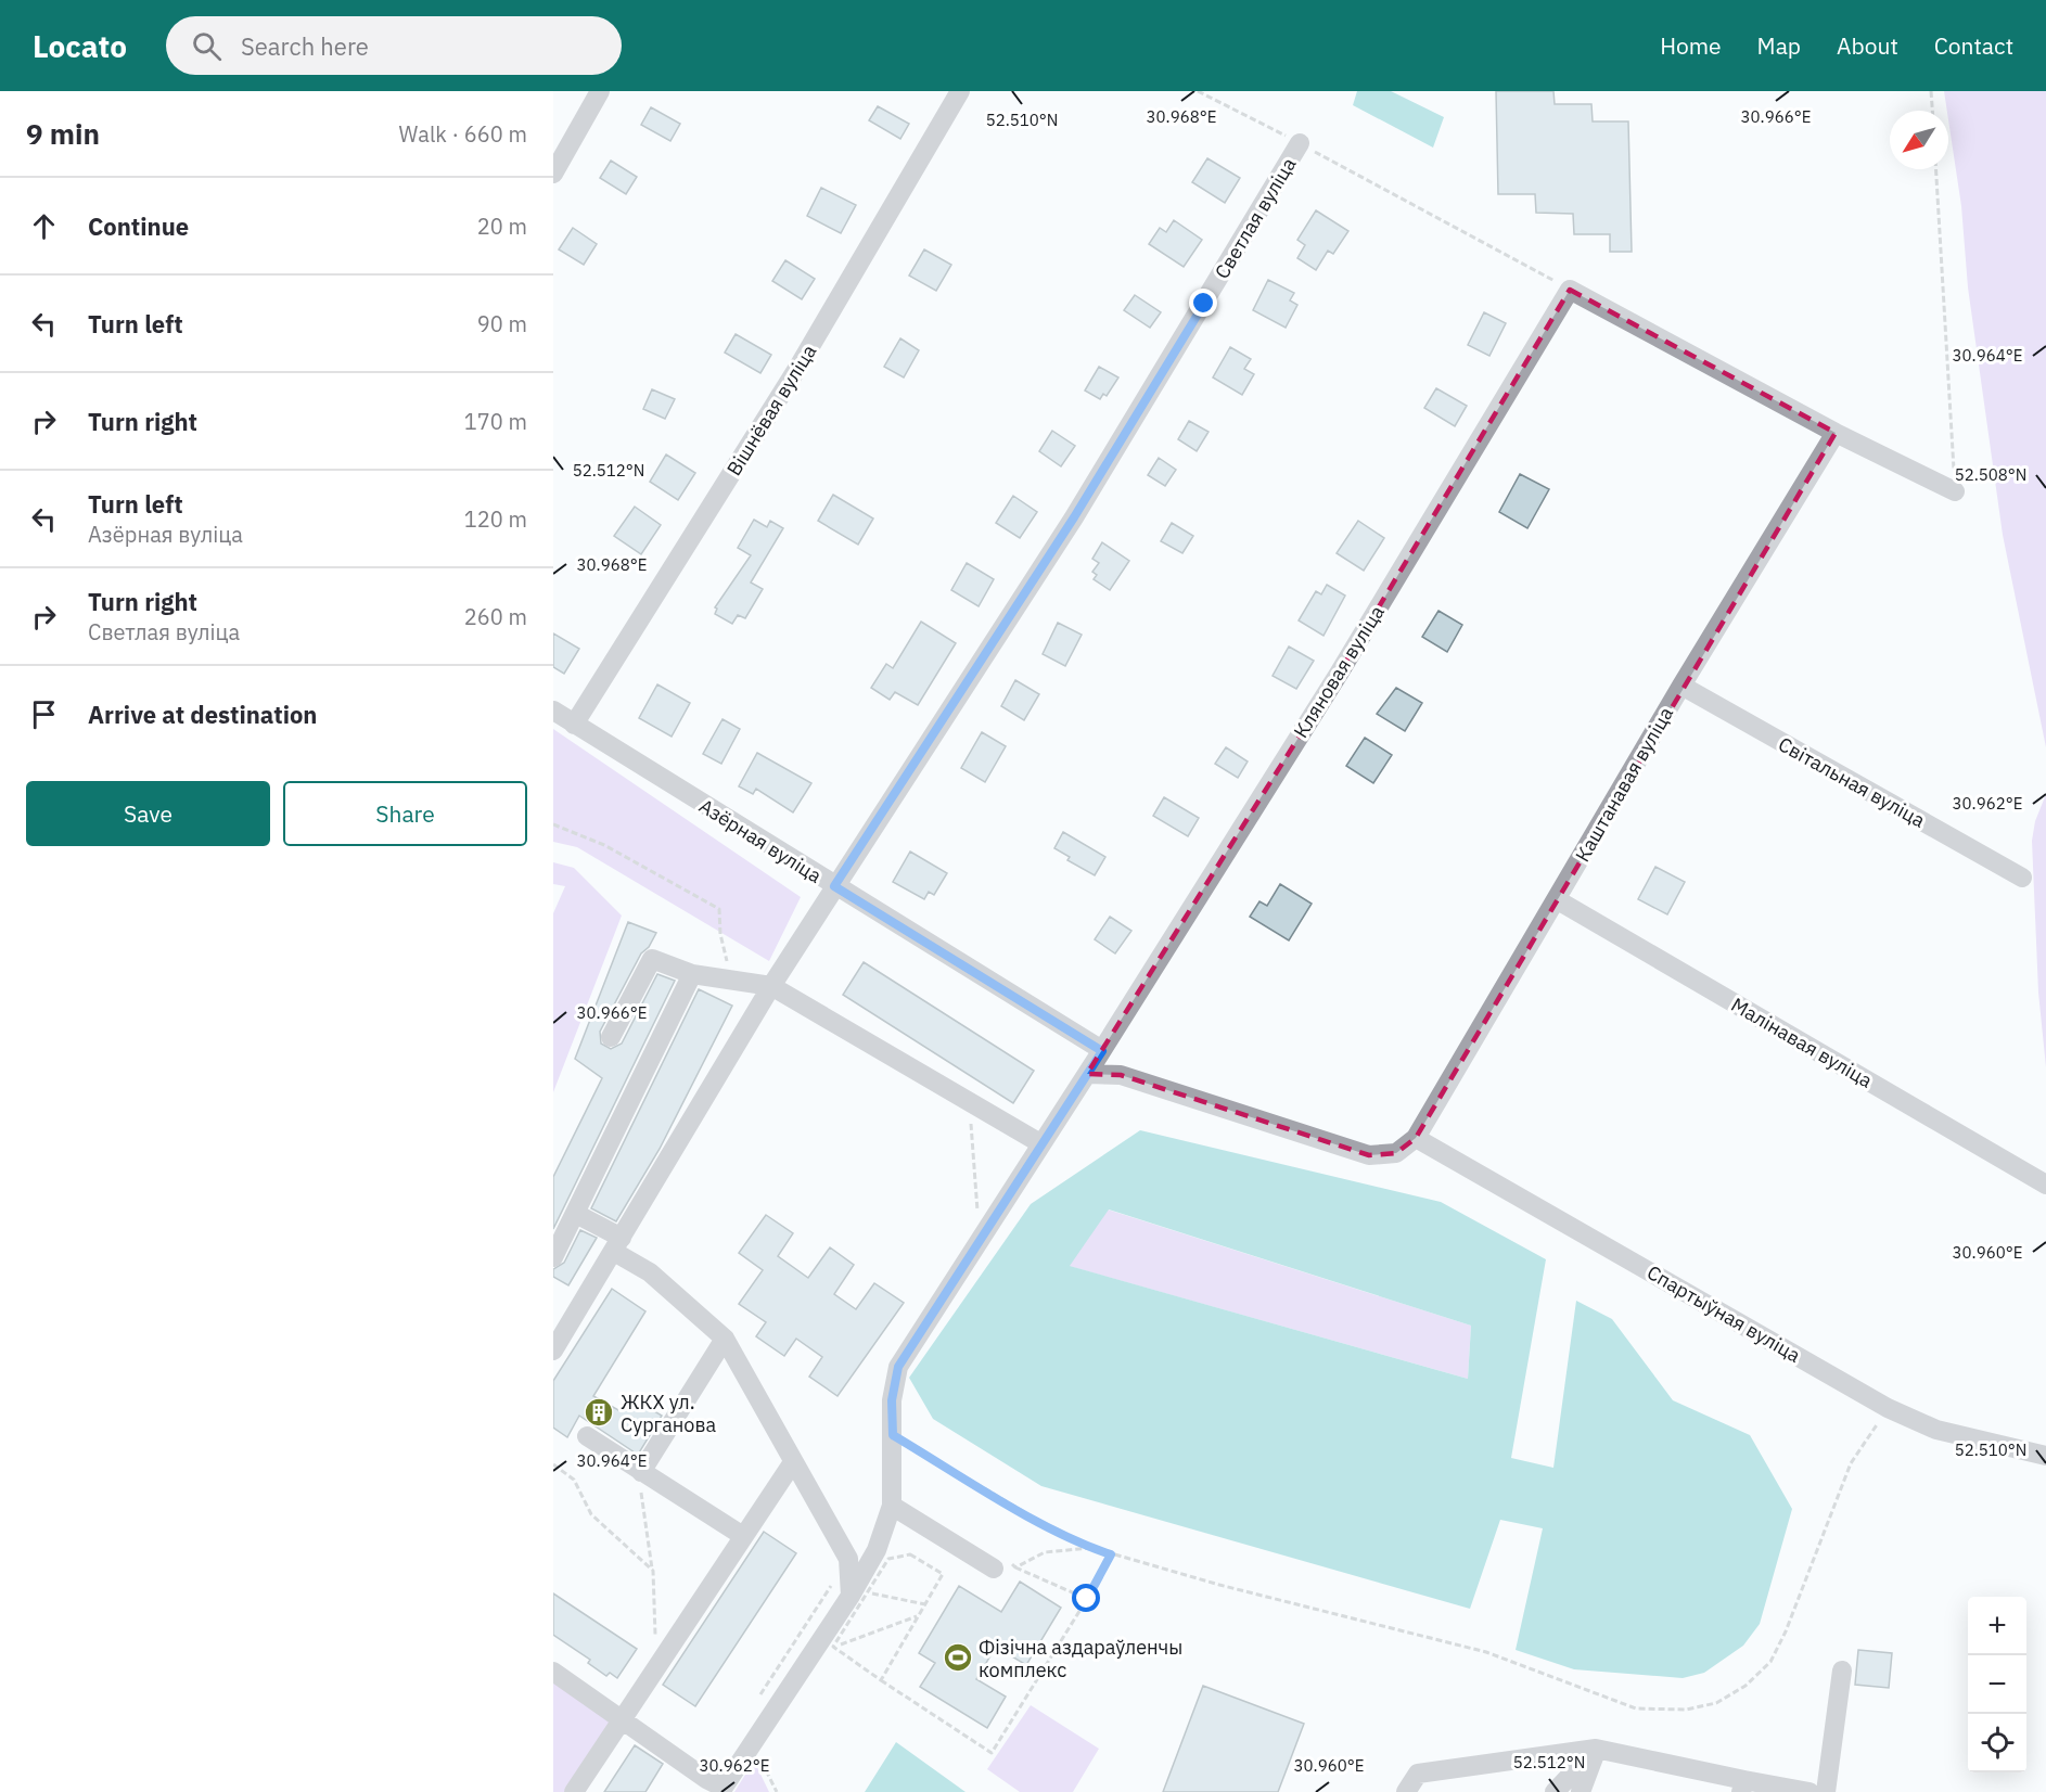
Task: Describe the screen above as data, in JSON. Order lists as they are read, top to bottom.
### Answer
{
  "streets": {
    "street": [
      "Светлая вуліца",
      "Вішнёвая вуліца",
      "Кляновая вуліца",
      "Світальная вуліца",
      "Каштанавая вуліца",
      "Азёрная вуліца",
      "Малінавая вуліца",
      "Спартыўная вуліца"
    ]
  },
  "crossings": [
    ["Светлая вуліца", "Азёрная вуліца"],
    ["Вішнёвая вуліца", "Азёрная вуліца"],
    ["Кляновая вуліца", "Азёрная вуліца"],
    ["Світальная вуліца", "Каштанавая вуліца"],
    ["Каштанавая вуліца", "Малінавая вуліца"],
    ["Каштанавая вуліца", "Спартыўная вуліца"]
  ],
  "places": {
    "building": ["ЖКХ ул. Сурганова"],
    "sports": ["Фізічна аздараўленчы комплекс"]
  },
  "north": "bottom left",
  "page": {
    "header": "Locato",
    "search": "Search here",
    "nav": [
      "Home",
      "Map",
      "About",
      "Contact"
    ],
    "heading": ["9 min", "Walk · 660 m"],
    "list": [
      ["Continue", "20 m"],
      ["Turn left", "90 m"],
      ["Turn right", "170 m"],
      ["Turn left", "Азёрная вуліца", "120 m"],
      ["Turn right", "Светлая вуліца", "260 m"],
      "Arrive at destination"
    ],
    "buttons": ["Save", "Share"],
    "map_buttons": ["+", "−"]
  },
  "coordinates": [
    "30.968°E",
    "30.966°E",
    "52.510°N",
    "30.964°E",
    "52.512°N",
    "52.508°N",
    "30.962°E",
    "30.960°E"
  ]
}
